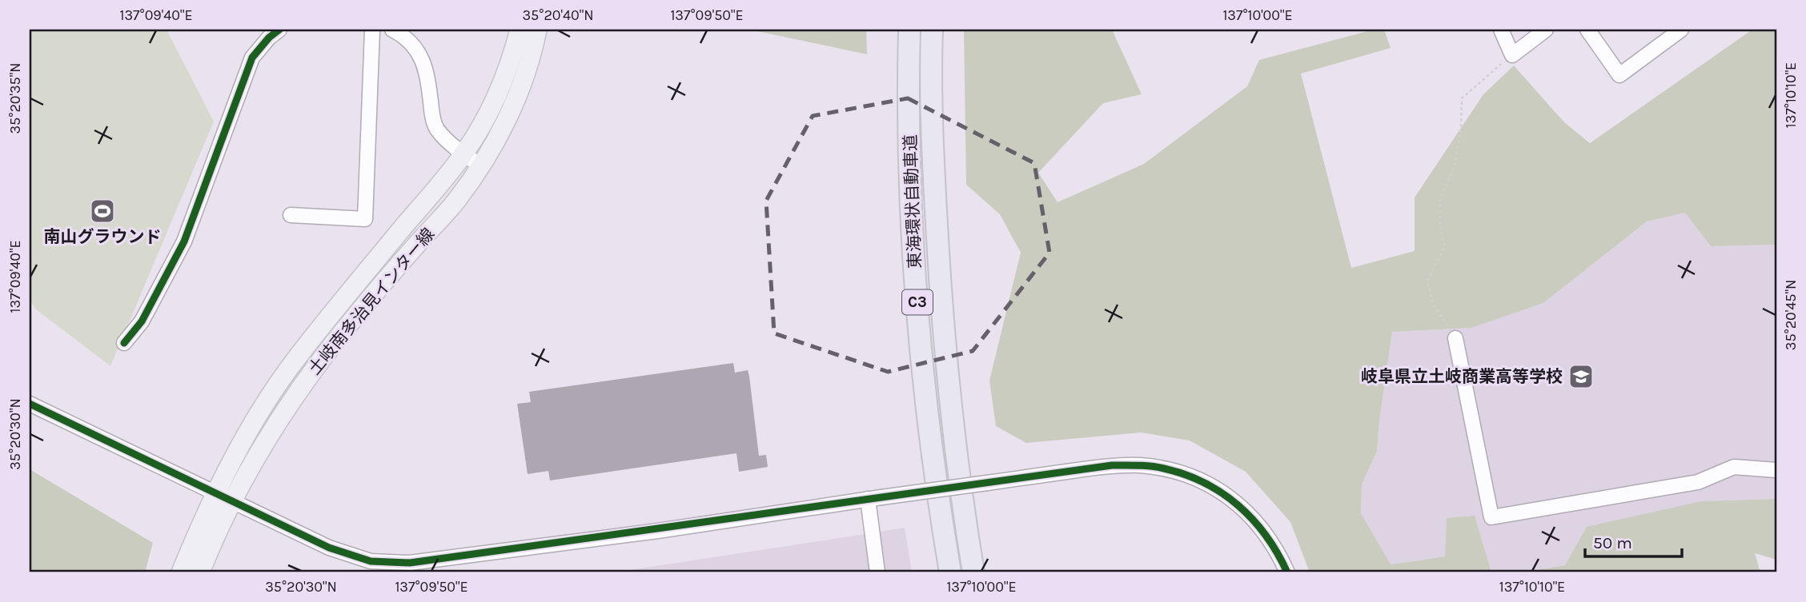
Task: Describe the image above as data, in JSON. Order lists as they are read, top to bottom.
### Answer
{
  "streets": {
    "highway": ["東海環状自動車道", "C3"],
    "main road": ["土岐南多治見インター線"]
  },
  "places": {
    "sports": ["南山グラウンド"],
    "school or university": ["岐阜県立土岐商業高等学校"]
  },
  "scale_bar": "50 m",
  "coordinates": [
    "137°09'40\"E",
    "35°20'40\"N",
    "137°09'50\"E",
    "137°10'00\"E",
    "137°10'10\"E",
    "35°20'35\"N",
    "35°20'45\"N",
    "35°20'30\"N"
  ]
}
